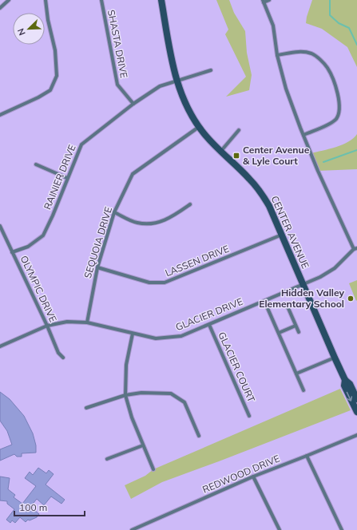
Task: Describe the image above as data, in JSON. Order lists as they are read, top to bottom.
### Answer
{
  "streets": {
    "street": [
      "SHASTA DRIVE",
      "RAINIER DRIVE",
      "CENTER AVENUE",
      "SEQUOIA DRIVE",
      "LASSEN DRIVE",
      "OLYMPIC DRIVE",
      "GLACIER DRIVE",
      "GLACIER COURT",
      "REDWOOD DRIVE"
    ]
  },
  "crossings": [
    ["SHASTA DRIVE", "RAINIER DRIVE"],
    ["RAINIER DRIVE", "CENTER AVENUE"],
    ["RAINIER DRIVE", "OLYMPIC DRIVE"],
    ["CENTER AVENUE", "SEQUOIA DRIVE"],
    ["CENTER AVENUE", "LASSEN DRIVE"],
    ["CENTER AVENUE", "GLACIER DRIVE"],
    ["SEQUOIA DRIVE", "LASSEN DRIVE"],
    ["SEQUOIA DRIVE", "GLACIER DRIVE"],
    ["OLYMPIC DRIVE", "GLACIER DRIVE"],
    ["GLACIER DRIVE", "GLACIER COURT"]
  ],
  "places": {
    "transit": ["Center Avenue & Lyle Court"],
    "other": ["Hidden Valley Elementary School"]
  },
  "scale_bar": "100 m",
  "north": "bottom left"
}
